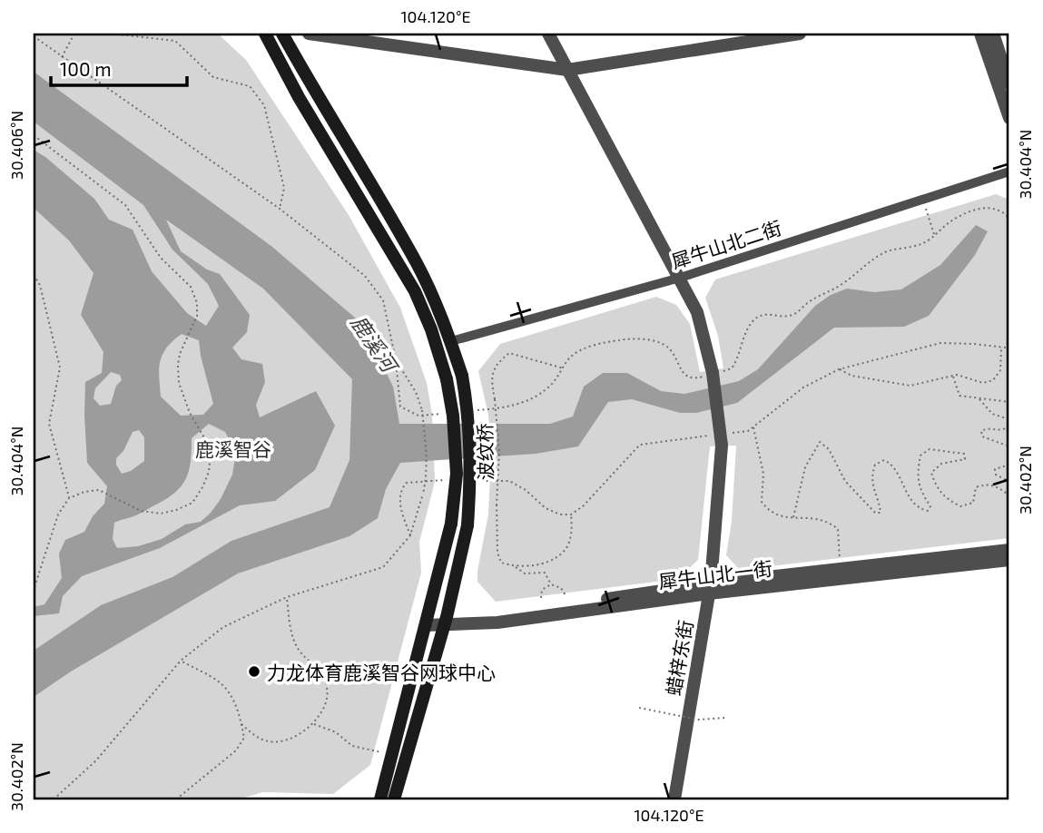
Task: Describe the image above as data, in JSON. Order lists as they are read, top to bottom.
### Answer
{
  "streets": {
    "street": ["犀牛山北二街", "犀牛山北一街", "蜡梓东街"],
    "path": ["波纹桥"]
  },
  "crossings": [
    ["犀牛山北二街", "蜡梓东街"],
    ["犀牛山北一街", "蜡梓东街"]
  ],
  "water": ["鹿溪河"],
  "parks": ["鹿溪智谷"],
  "places": ["力龙体育鹿溪智谷网球中心"],
  "scale_bar": "100 m",
  "coordinates": [
    "104.120°E",
    "30.406°N",
    "30.404°N",
    "30.402°N"
  ]
}
